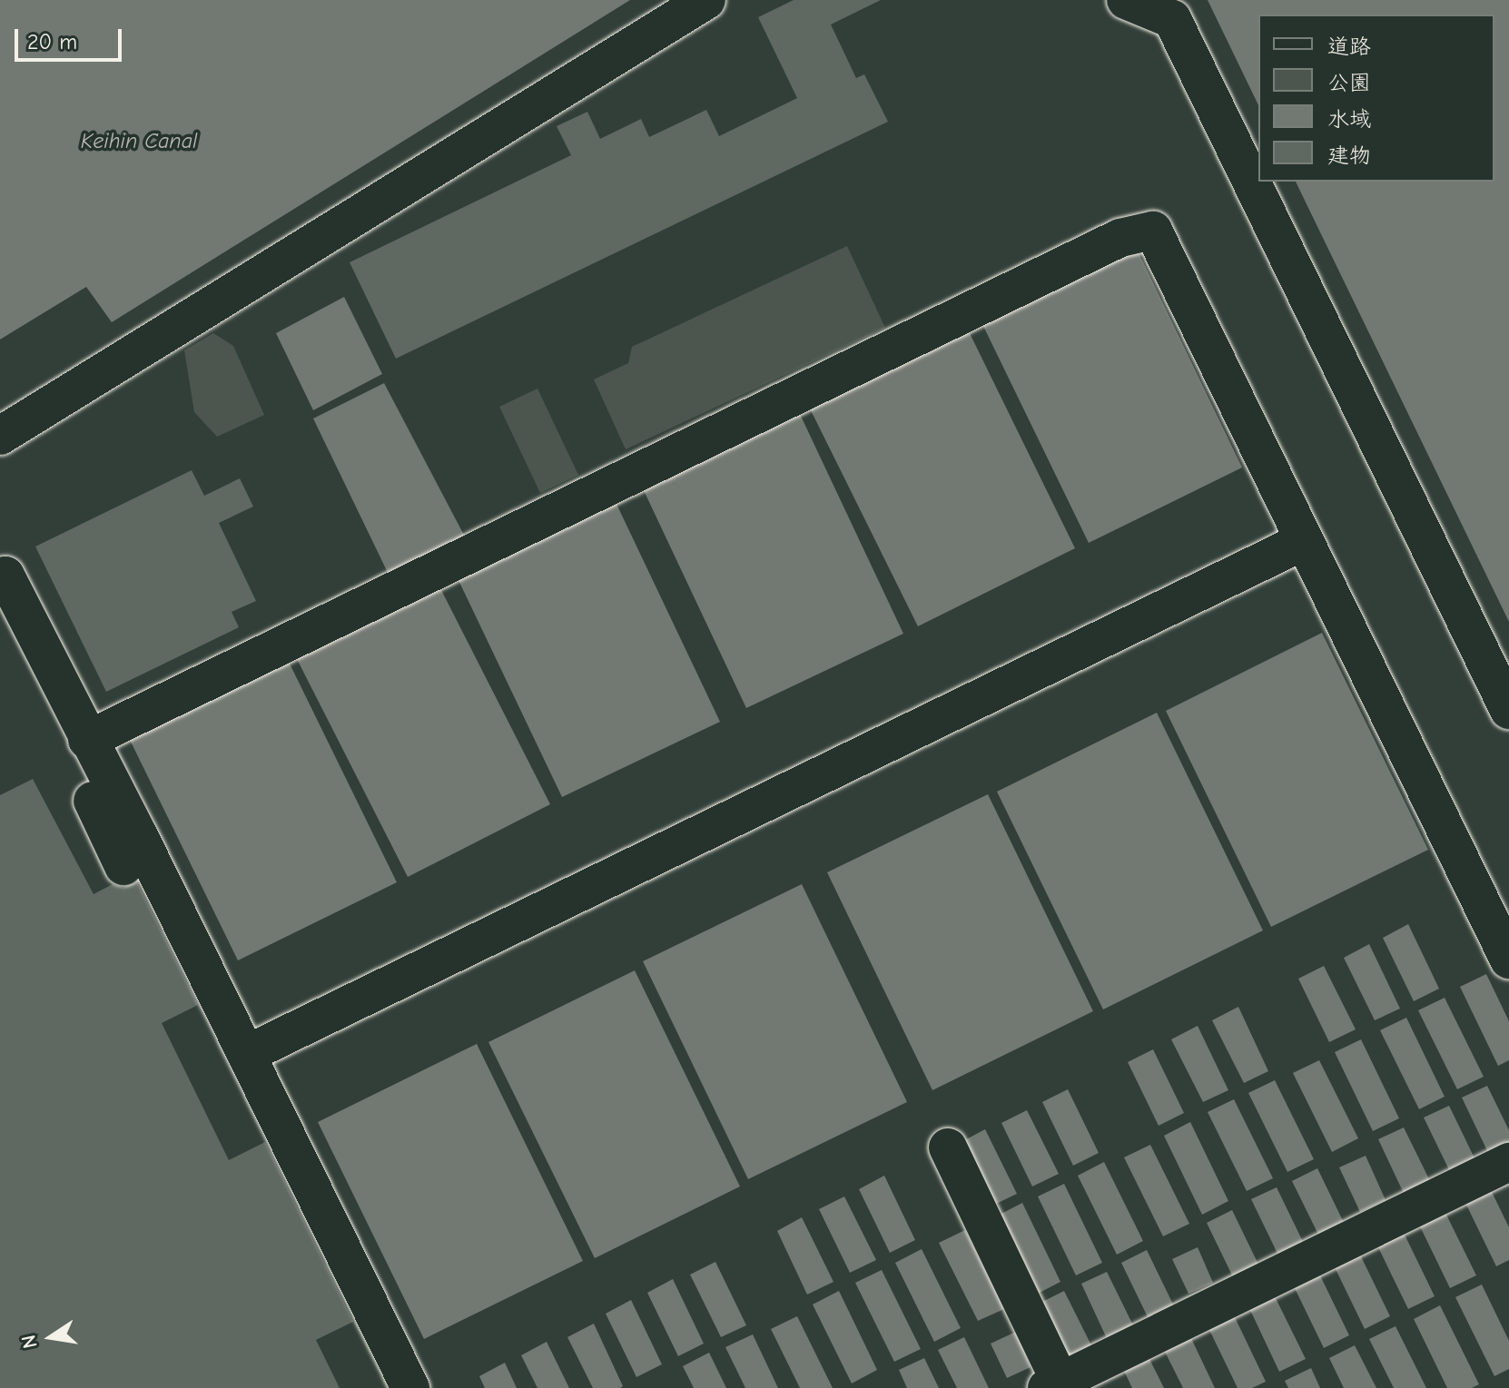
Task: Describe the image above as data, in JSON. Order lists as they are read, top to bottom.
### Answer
{
  "water": ["Keihin Canal"],
  "legend": [
    "道路",
    "公園",
    "水域",
    "建物"
  ],
  "scale_bar": "20 m",
  "north": "left"
}
